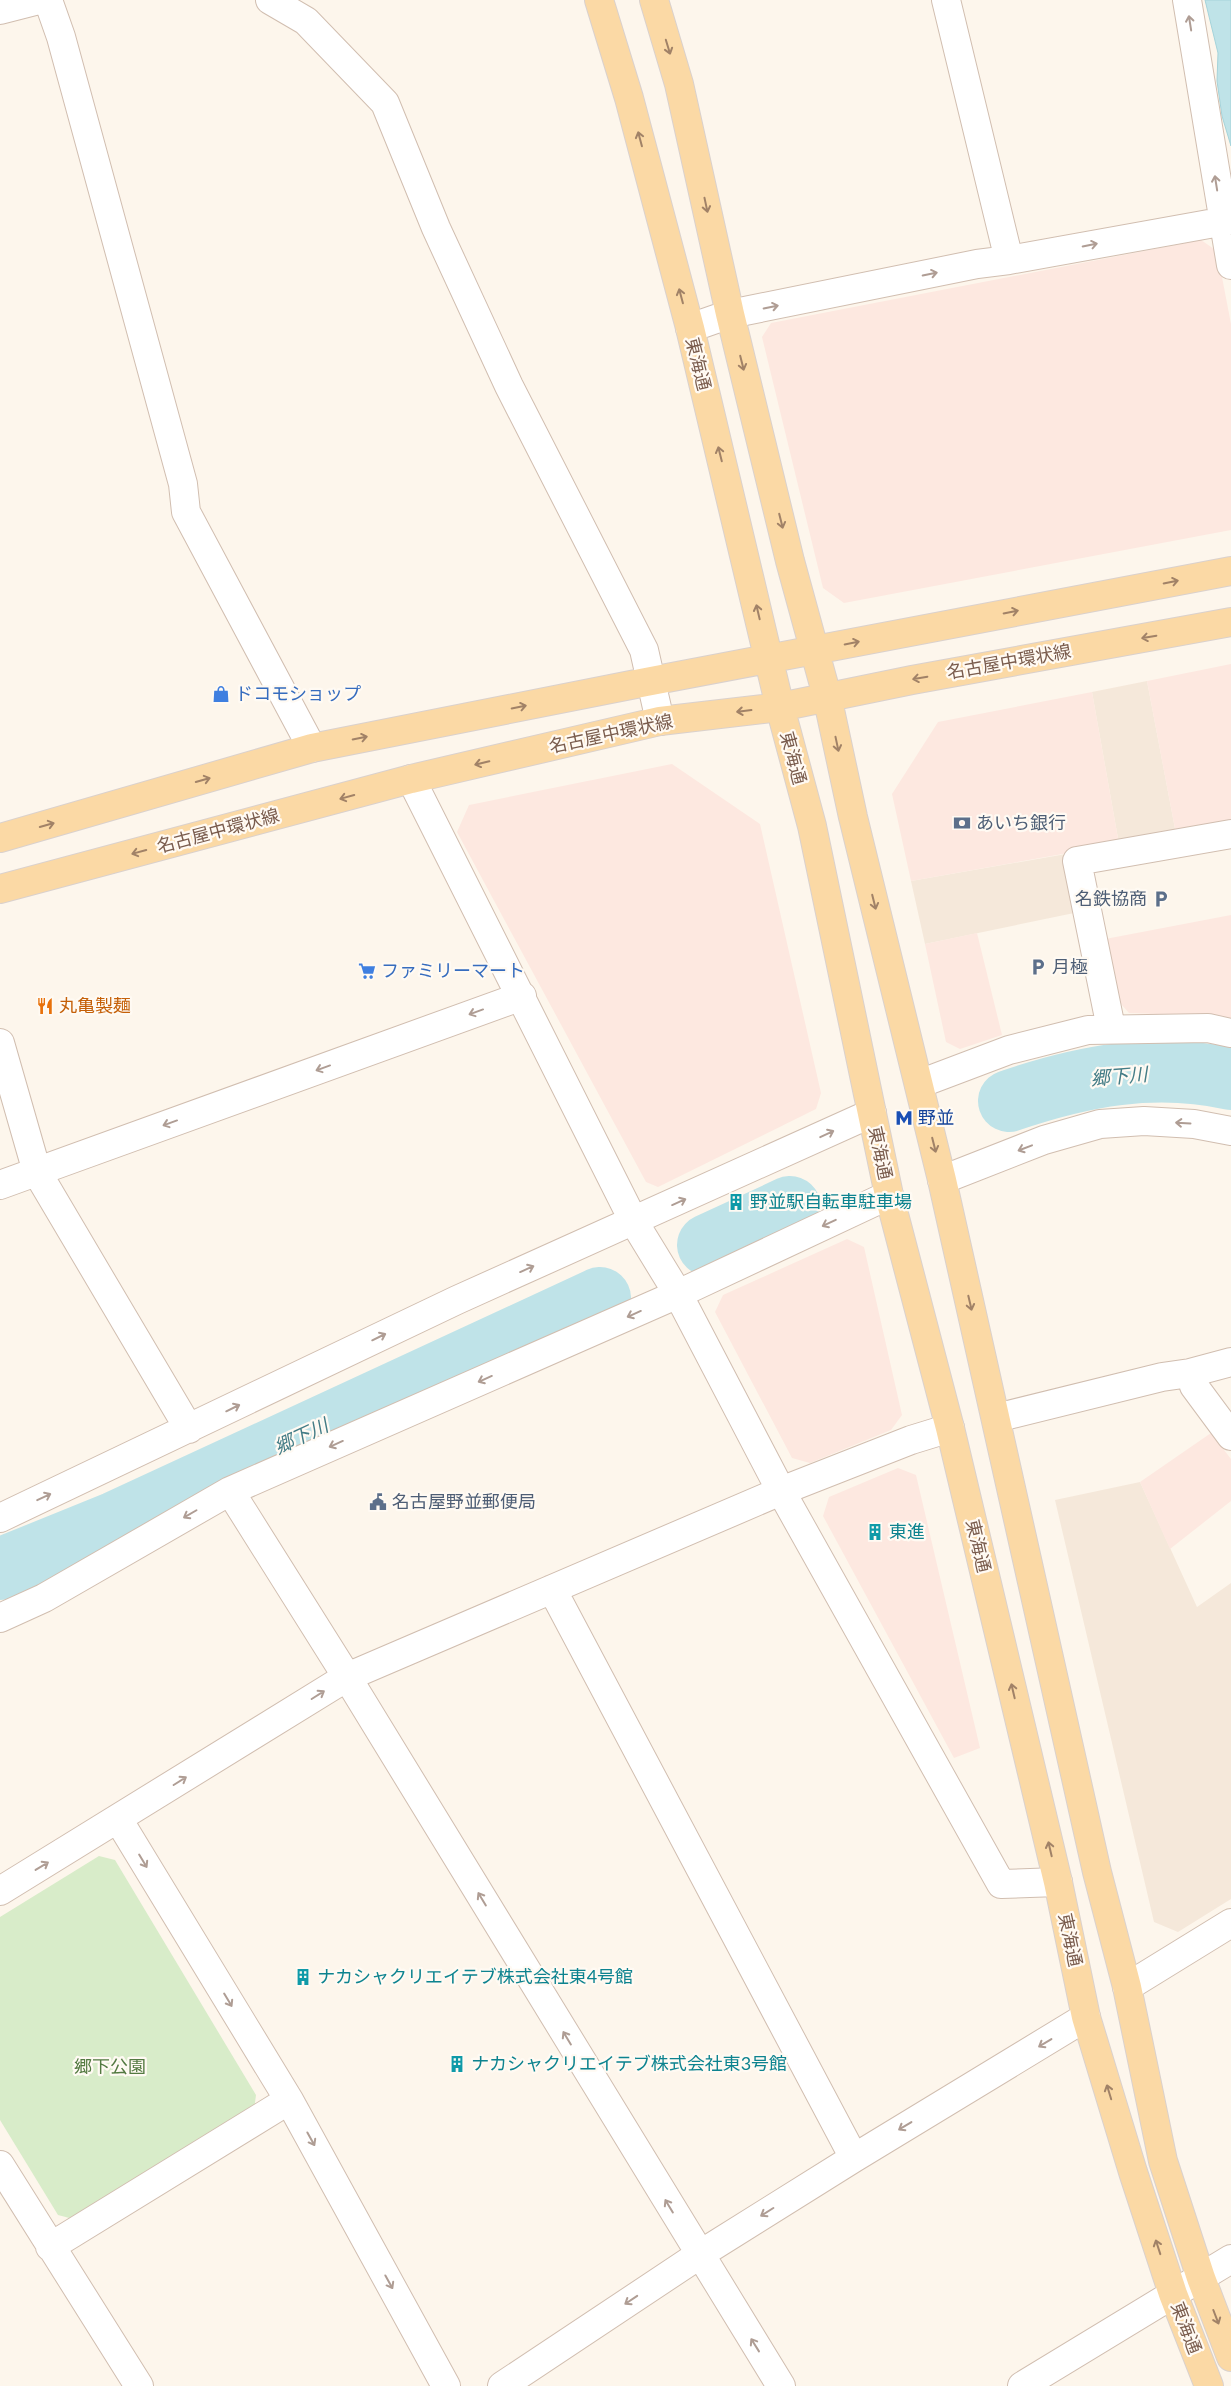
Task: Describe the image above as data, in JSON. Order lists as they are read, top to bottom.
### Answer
{
  "streets": {
    "main road": ["東海通", "名古屋中環状線"]
  },
  "crossings": [
    ["東海通", "名古屋中環状線"]
  ],
  "water": ["郷下川"],
  "parks": ["郷下公園"],
  "places": {
    "shop": ["ドコモショップ"],
    "bank": ["あいち銀行"],
    "parking": ["名鉄協商", "月極"],
    "supermarket": ["ファミリーマート"],
    "restaurant": ["丸亀製麺"],
    "metro station": ["野並"],
    "building": [
      "野並駅自転車駐車場",
      "東進",
      "ナカシャクリエイテブ株式会社東4号館",
      "ナカシャクリエイテブ株式会社東3号館"
    ],
    "public building": ["名古屋野並郵便局"]
  }
}
